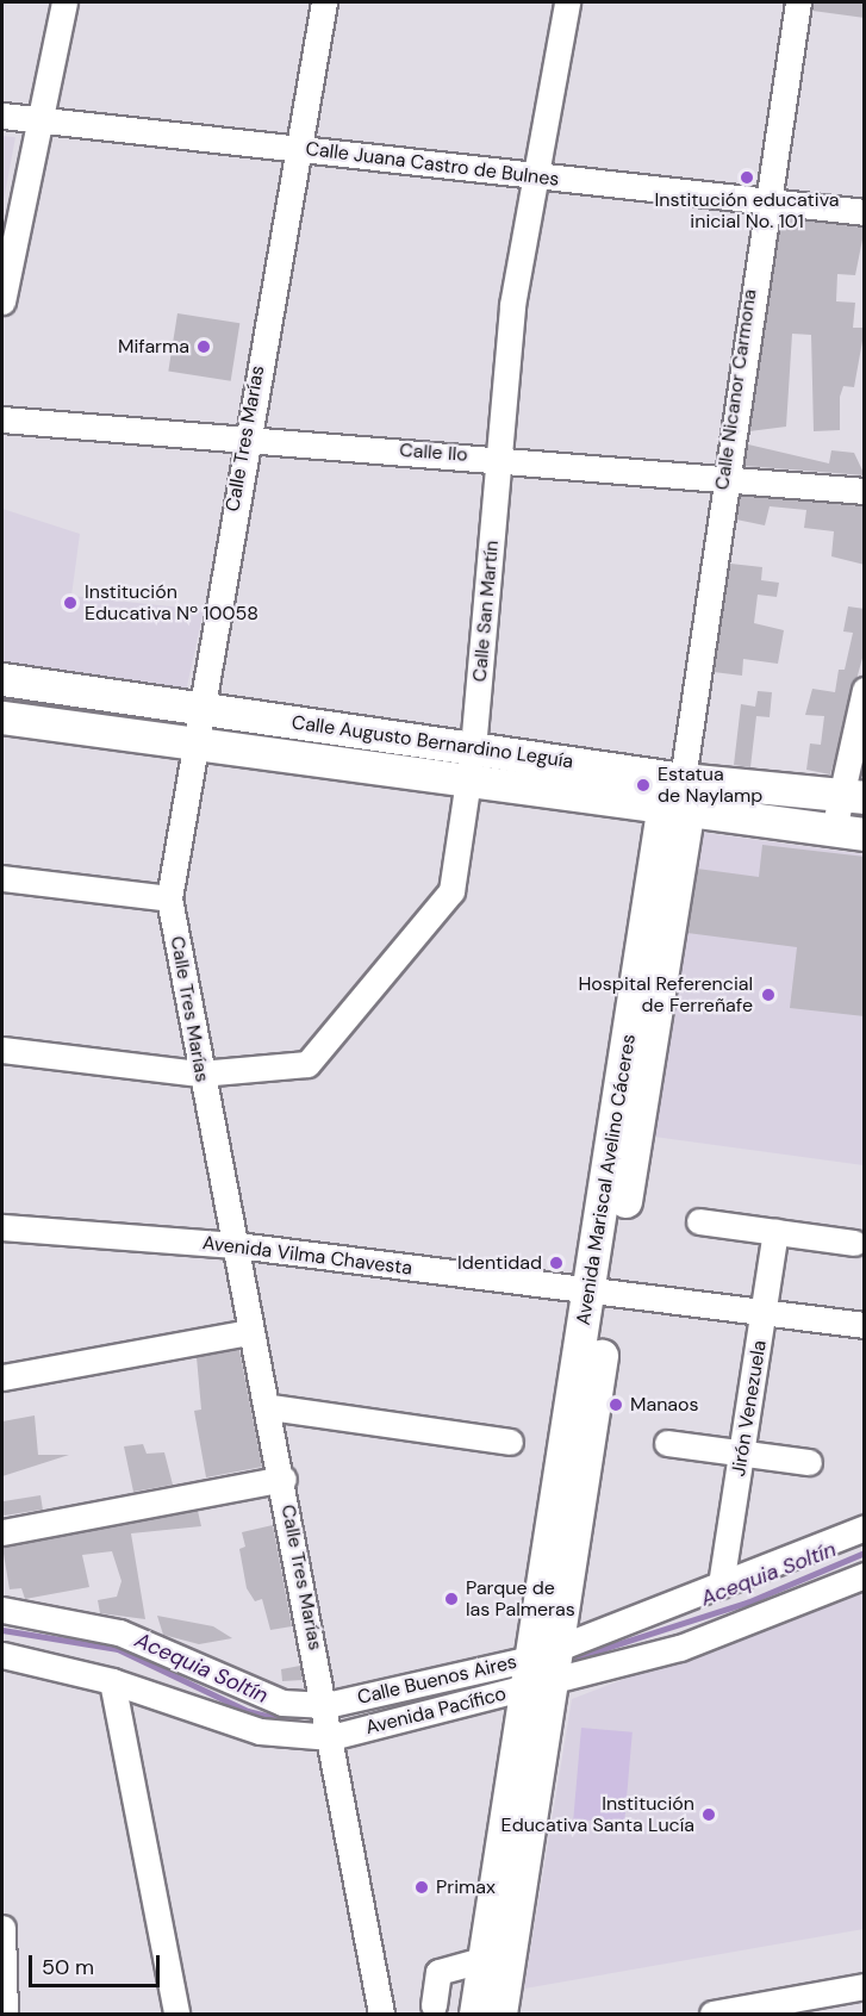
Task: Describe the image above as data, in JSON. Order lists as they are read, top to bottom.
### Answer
{
  "streets": {
    "main road": ["Calle Augusto Bernardino Leguía", "Avenida Mariscal Avelino Cáceres"],
    "street": [
      "Calle Juana Castro de Bulnes",
      "Calle Nicanor Carmona",
      "Calle Tres Marías",
      "Calle Ilo",
      "Calle San Martín",
      "Avenida Vilma Chavesta",
      "Jirón Venezuela",
      "Calle Buenos Aires",
      "Avenida Pacífico"
    ]
  },
  "crossings": [
    ["Calle Juana Castro de Bulnes", "Calle Nicanor Carmona"],
    ["Calle Juana Castro de Bulnes", "Calle Tres Marías"],
    ["Calle Juana Castro de Bulnes", "Calle San Martín"],
    ["Calle Nicanor Carmona", "Calle Ilo"],
    ["Calle Nicanor Carmona", "Calle Augusto Bernardino Leguía"],
    ["Calle Nicanor Carmona", "Avenida Mariscal Avelino Cáceres"],
    ["Calle Tres Marías", "Calle Ilo"],
    ["Calle Tres Marías", "Calle San Martín"],
    ["Calle Tres Marías", "Calle Augusto Bernardino Leguía"],
    ["Calle Tres Marías", "Avenida Vilma Chavesta"],
    ["Calle Tres Marías", "Calle Buenos Aires"],
    ["Calle Tres Marías", "Avenida Pacífico"],
    ["Calle Ilo", "Calle San Martín"],
    ["Calle San Martín", "Calle Augusto Bernardino Leguía"],
    ["Calle Augusto Bernardino Leguía", "Avenida Mariscal Avelino Cáceres"],
    ["Avenida Mariscal Avelino Cáceres", "Avenida Vilma Chavesta"],
    ["Avenida Mariscal Avelino Cáceres", "Calle Buenos Aires"],
    ["Avenida Mariscal Avelino Cáceres", "Avenida Pacífico"],
    ["Avenida Vilma Chavesta", "Jirón Venezuela"],
    ["Jirón Venezuela", "Calle Buenos Aires"],
    ["Calle Buenos Aires", "Avenida Pacífico"]
  ],
  "water": ["Acequia Soltín"],
  "places": [
    "Institución educativa inicial No. 101",
    "Mifarma",
    "Institución Educativa Nº 10058",
    "Estatua de Naylamp",
    "Hospital Referencial de Ferreñafe",
    "Identidad",
    "Manaos",
    "Parque de las Palmeras",
    "Institución Educativa Santa Lucía",
    "Primax"
  ],
  "scale_bar": "50 m"
}
